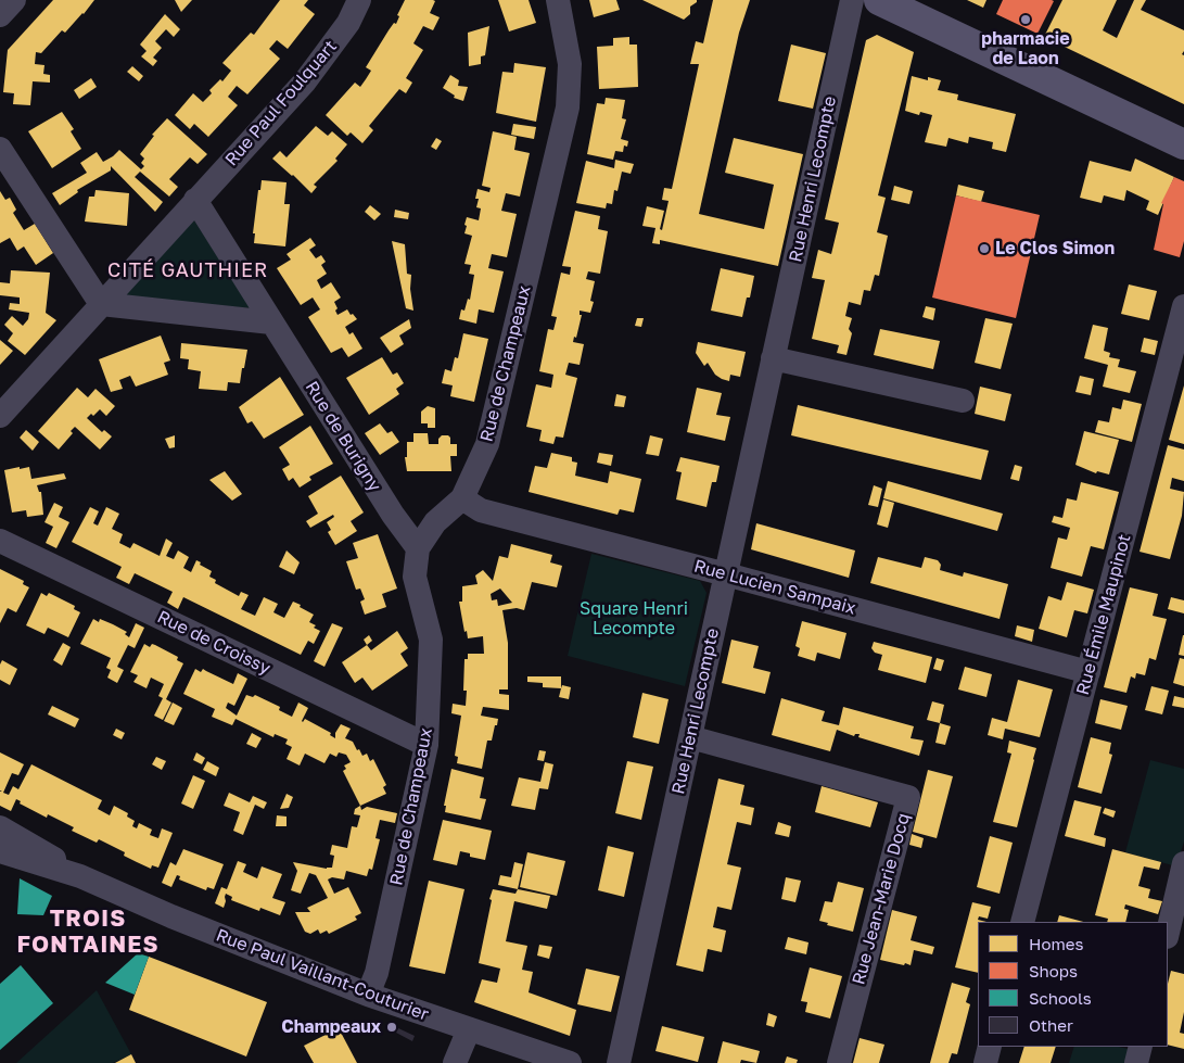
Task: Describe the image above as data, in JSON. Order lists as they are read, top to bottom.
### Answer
{
  "streets": {
    "street": [
      "Rue Paul Foulquart",
      "Rue Henri Lecompte",
      "Rue de Champeaux",
      "Rue de Burigny",
      "Rue Lucien Sampaix",
      "Rue Émile Maupinot",
      "Rue de Croissy",
      "Rue Jean-Marie Docq",
      "Rue Paul Vaillant-Couturier"
    ]
  },
  "crossings": [
    ["Rue Paul Foulquart", "Rue de Burigny"],
    ["Rue Henri Lecompte", "Rue Lucien Sampaix"],
    ["Rue Henri Lecompte", "Rue Jean-Marie Docq"],
    ["Rue de Champeaux", "Rue de Burigny"],
    ["Rue de Champeaux", "Rue Lucien Sampaix"],
    ["Rue de Champeaux", "Rue de Croissy"],
    ["Rue de Champeaux", "Rue Paul Vaillant-Couturier"],
    ["Rue Lucien Sampaix", "Rue Émile Maupinot"]
  ],
  "districts": ["CITÉ GAUTHIER", "TROIS FONTAINES"],
  "parks": ["Square Henri Lecompte"],
  "places": ["pharmacie de Laon", "Le Clos Simon", "Champeaux"],
  "legend": [
    "Homes",
    "Shops",
    "Schools",
    "Other"
  ]
}
